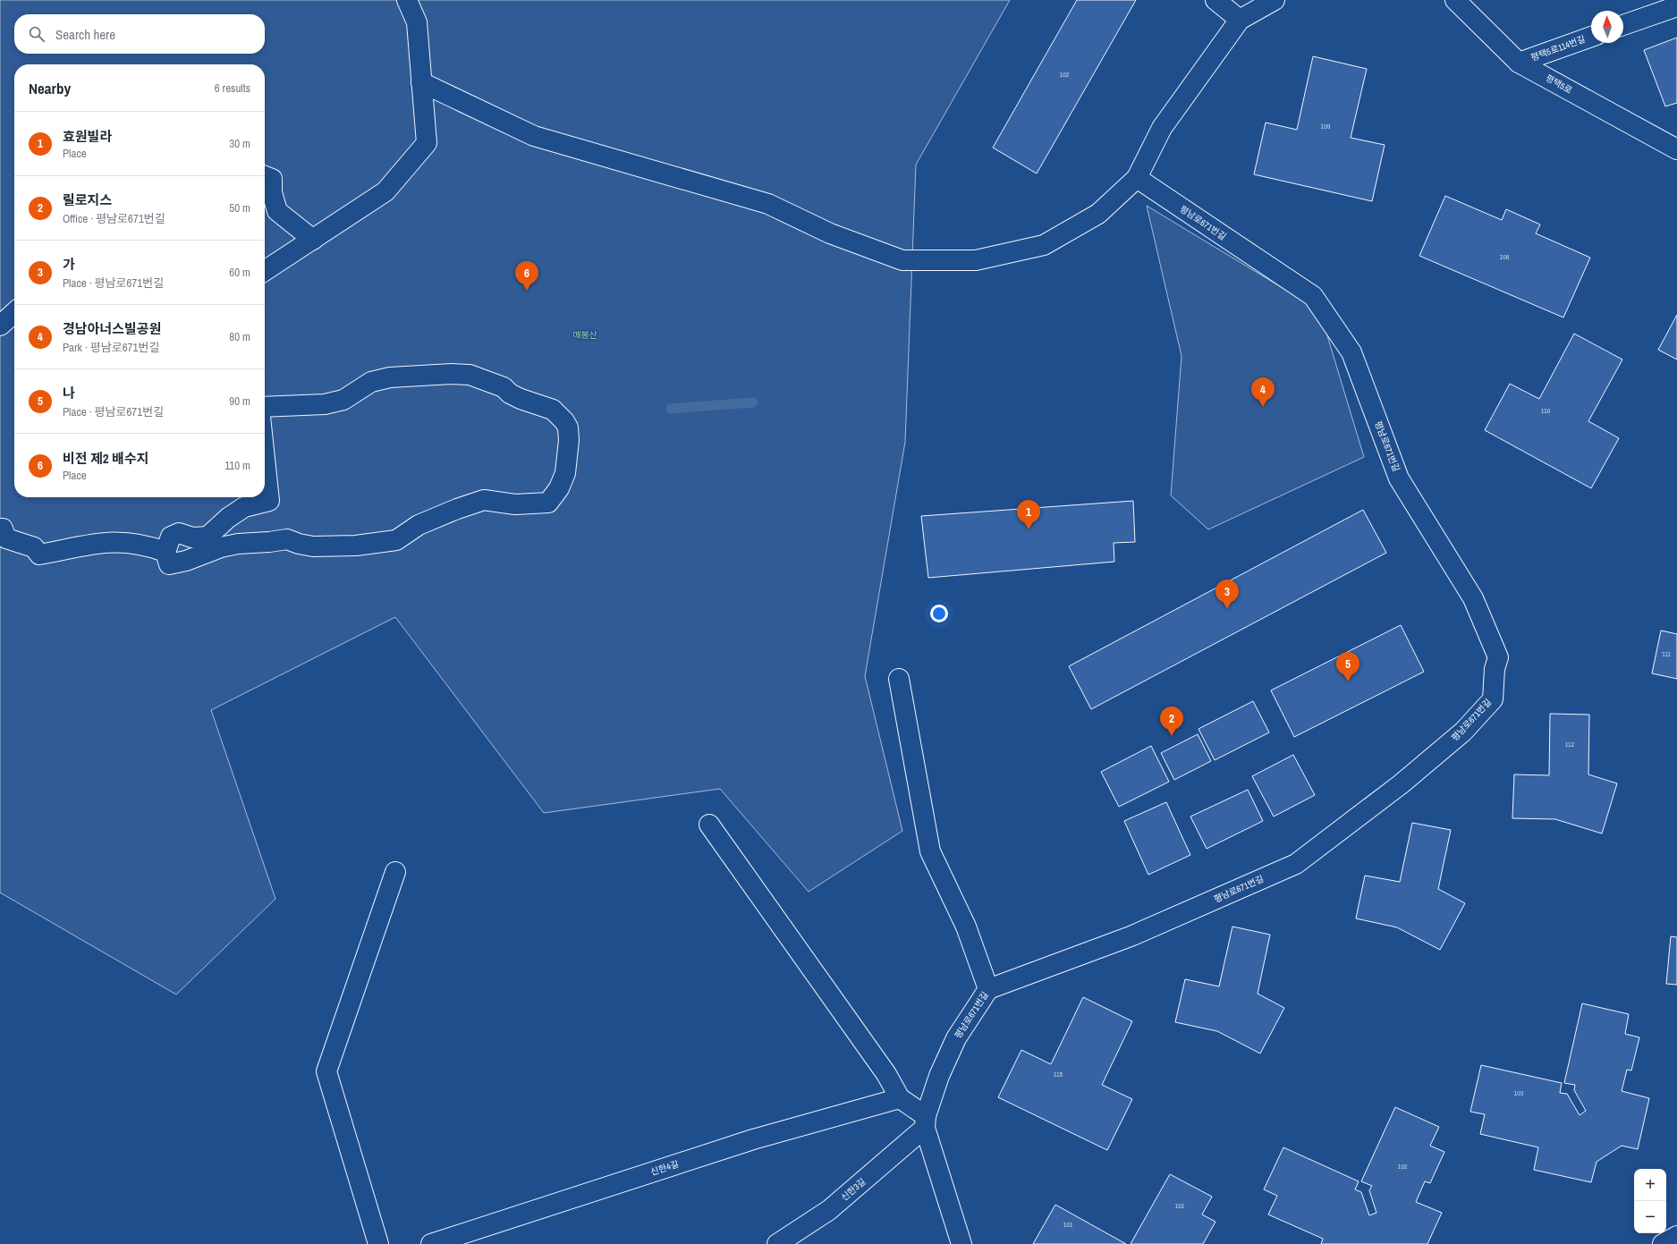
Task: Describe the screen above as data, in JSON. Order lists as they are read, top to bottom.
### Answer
{
  "streets": {
    "street": [
      "평택5로114번길",
      "평택5로",
      "평남로671번길",
      "신한4길",
      "신한3길"
    ]
  },
  "crossings": [
    ["평택5로114번길", "평택5로"],
    ["평남로671번길", "신한3길"]
  ],
  "parks": ["매봉산"],
  "house_numbers": [
    "102",
    "109",
    "108",
    "110",
    "111",
    "112",
    "115",
    "103",
    "102",
    "101",
    "101"
  ],
  "north": "top",
  "page": {
    "search": "Search here",
    "heading": ["Nearby", "6 results"],
    "list": [
      {
        "mark": "1",
        "name": "효원빌라",
        "note": "Place",
        "value": "30 m"
      },
      {
        "mark": "2",
        "name": "릴로지스",
        "note": "Office · 평남로671번길",
        "value": "50 m"
      },
      {
        "mark": "3",
        "name": "가",
        "note": "Place · 평남로671번길",
        "value": "60 m"
      },
      {
        "mark": "4",
        "name": "경남아너스빌공원",
        "note": "Park · 평남로671번길",
        "value": "80 m"
      },
      {
        "mark": "5",
        "name": "나",
        "note": "Place · 평남로671번길",
        "value": "90 m"
      },
      {
        "mark": "6",
        "name": "비전 제2 배수지",
        "note": "Place",
        "value": "110 m"
      }
    ],
    "pins": [
      "6",
      "4",
      "1",
      "3",
      "5",
      "2"
    ],
    "map_buttons": ["+", "−"]
  }
}
